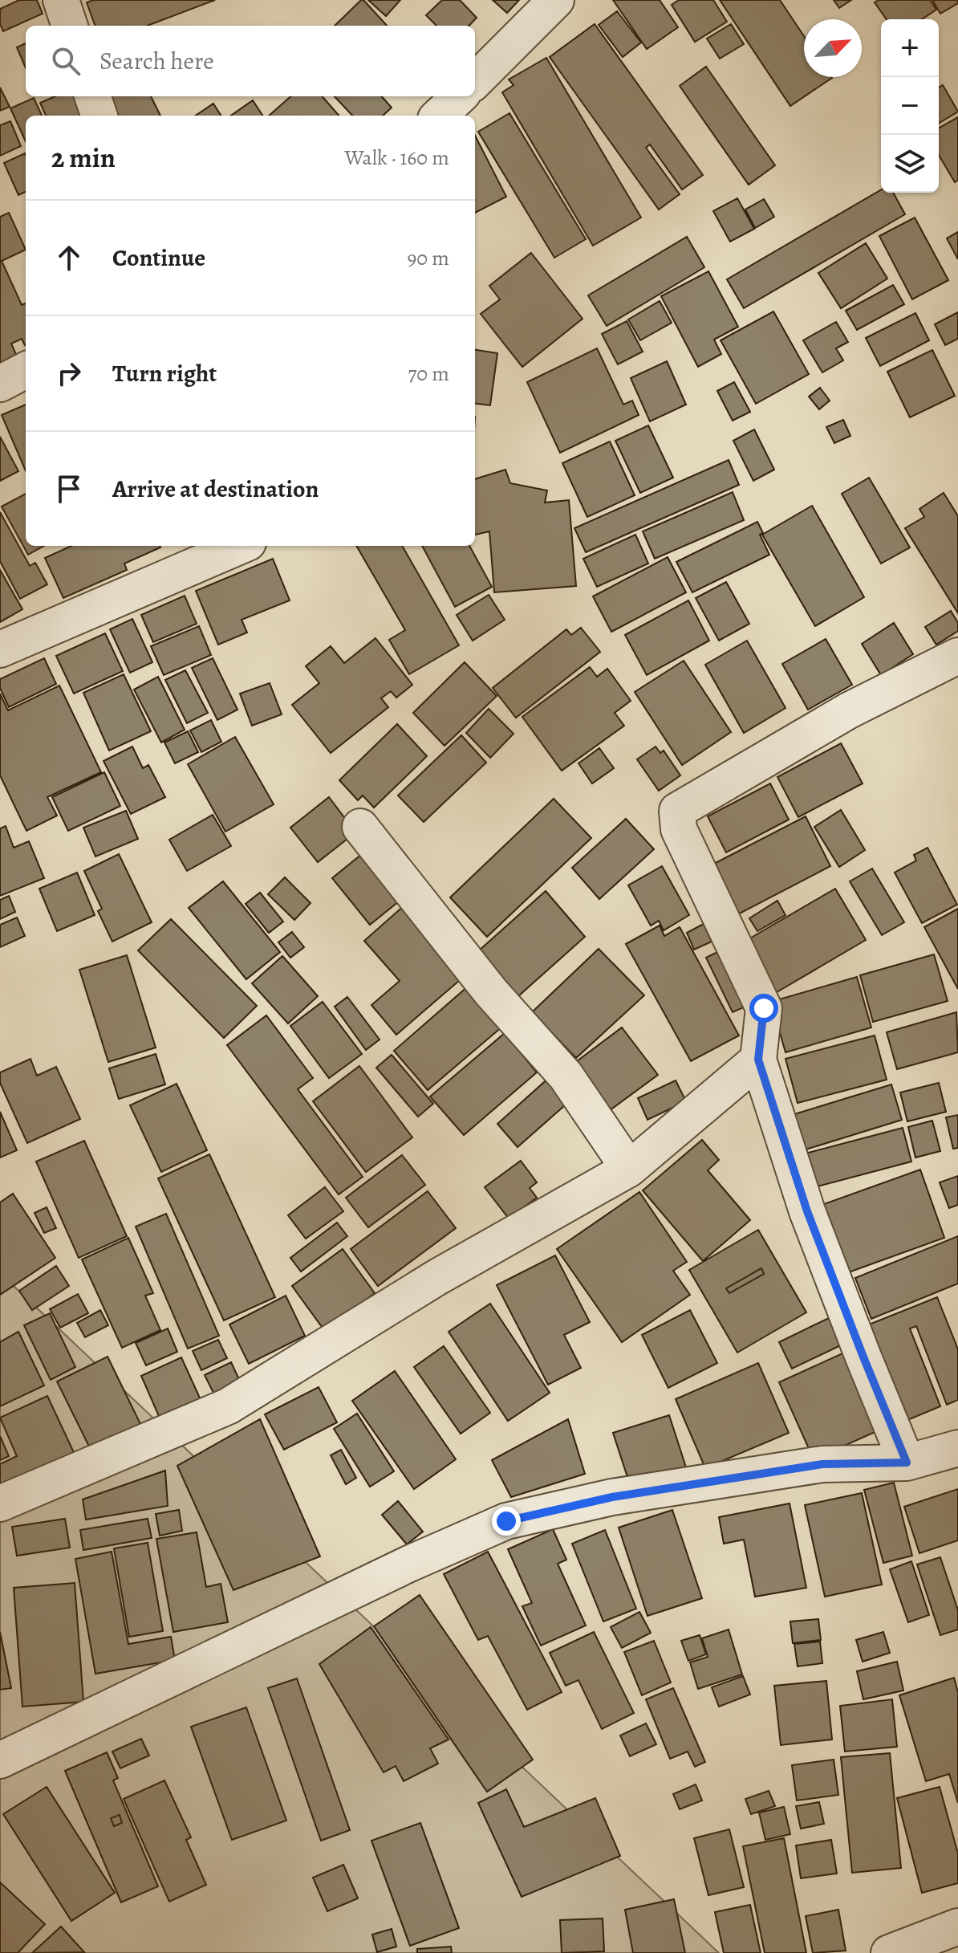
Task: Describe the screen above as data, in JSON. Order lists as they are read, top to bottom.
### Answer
{
  "north": "top right",
  "page": {
    "map_buttons": ["+", "−"],
    "search": "Search here",
    "heading": ["2 min", "Walk · 160 m"],
    "list": [
      ["Continue", "90 m"],
      ["Turn right", "70 m"],
      "Arrive at destination"
    ]
  }
}
